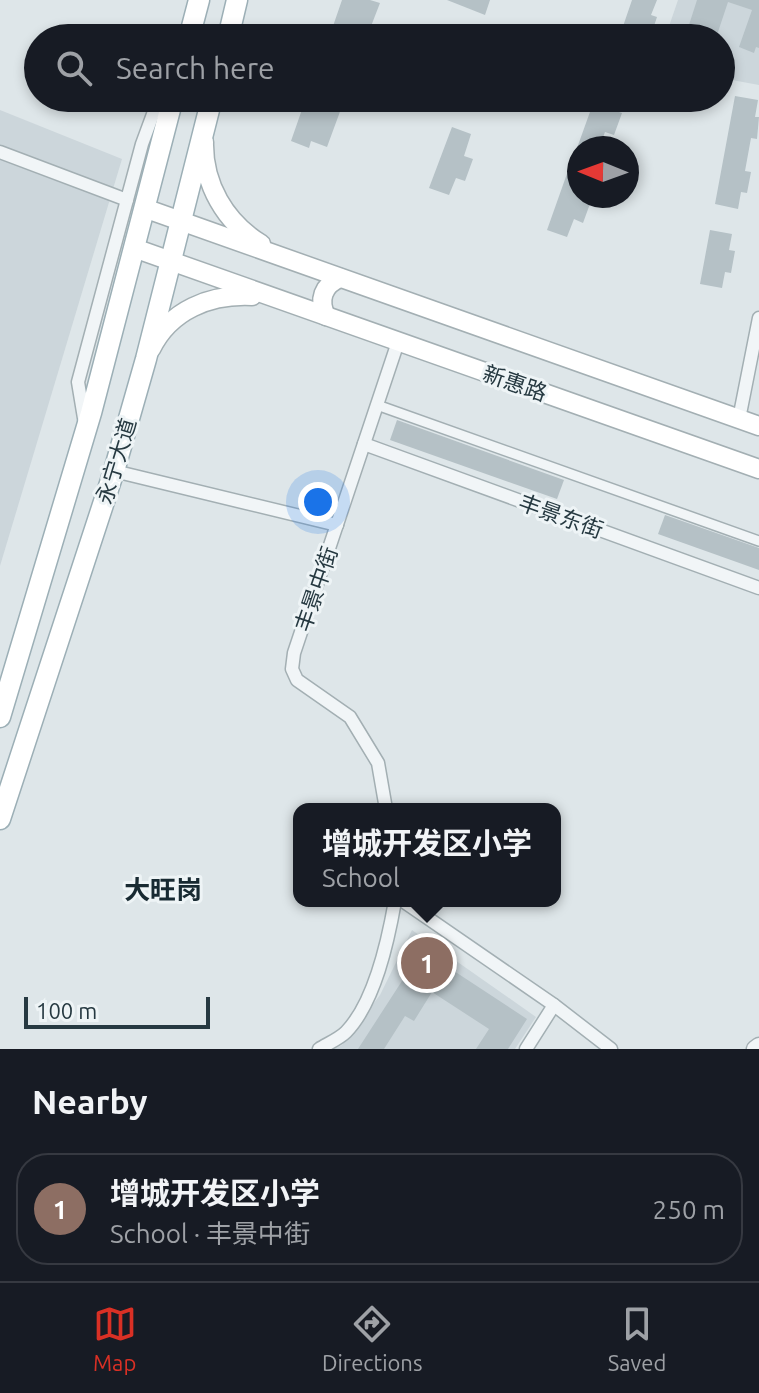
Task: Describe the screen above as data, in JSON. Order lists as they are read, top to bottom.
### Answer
{
  "streets": {
    "main road": ["新惠路", "永宁大道"],
    "street": ["丰景东街", "丰景中街"]
  },
  "crossings": [
    ["新惠路", "永宁大道"],
    ["新惠路", "丰景中街"],
    ["丰景东街", "丰景中街"]
  ],
  "districts": ["大旺岗"],
  "scale_bar": "100 m",
  "north": "left",
  "page": {
    "search": "Search here",
    "popup": ["增城开发区小学", "School"],
    "pins": "1",
    "scale": "100 m",
    "heading": "Nearby",
    "list": [
      {
        "mark": "1",
        "name": "增城开发区小学",
        "note": "School · 丰景中街",
        "value": "250 m"
      }
    ],
    "nav": ["Map", "Directions", "Saved"]
  }
}
